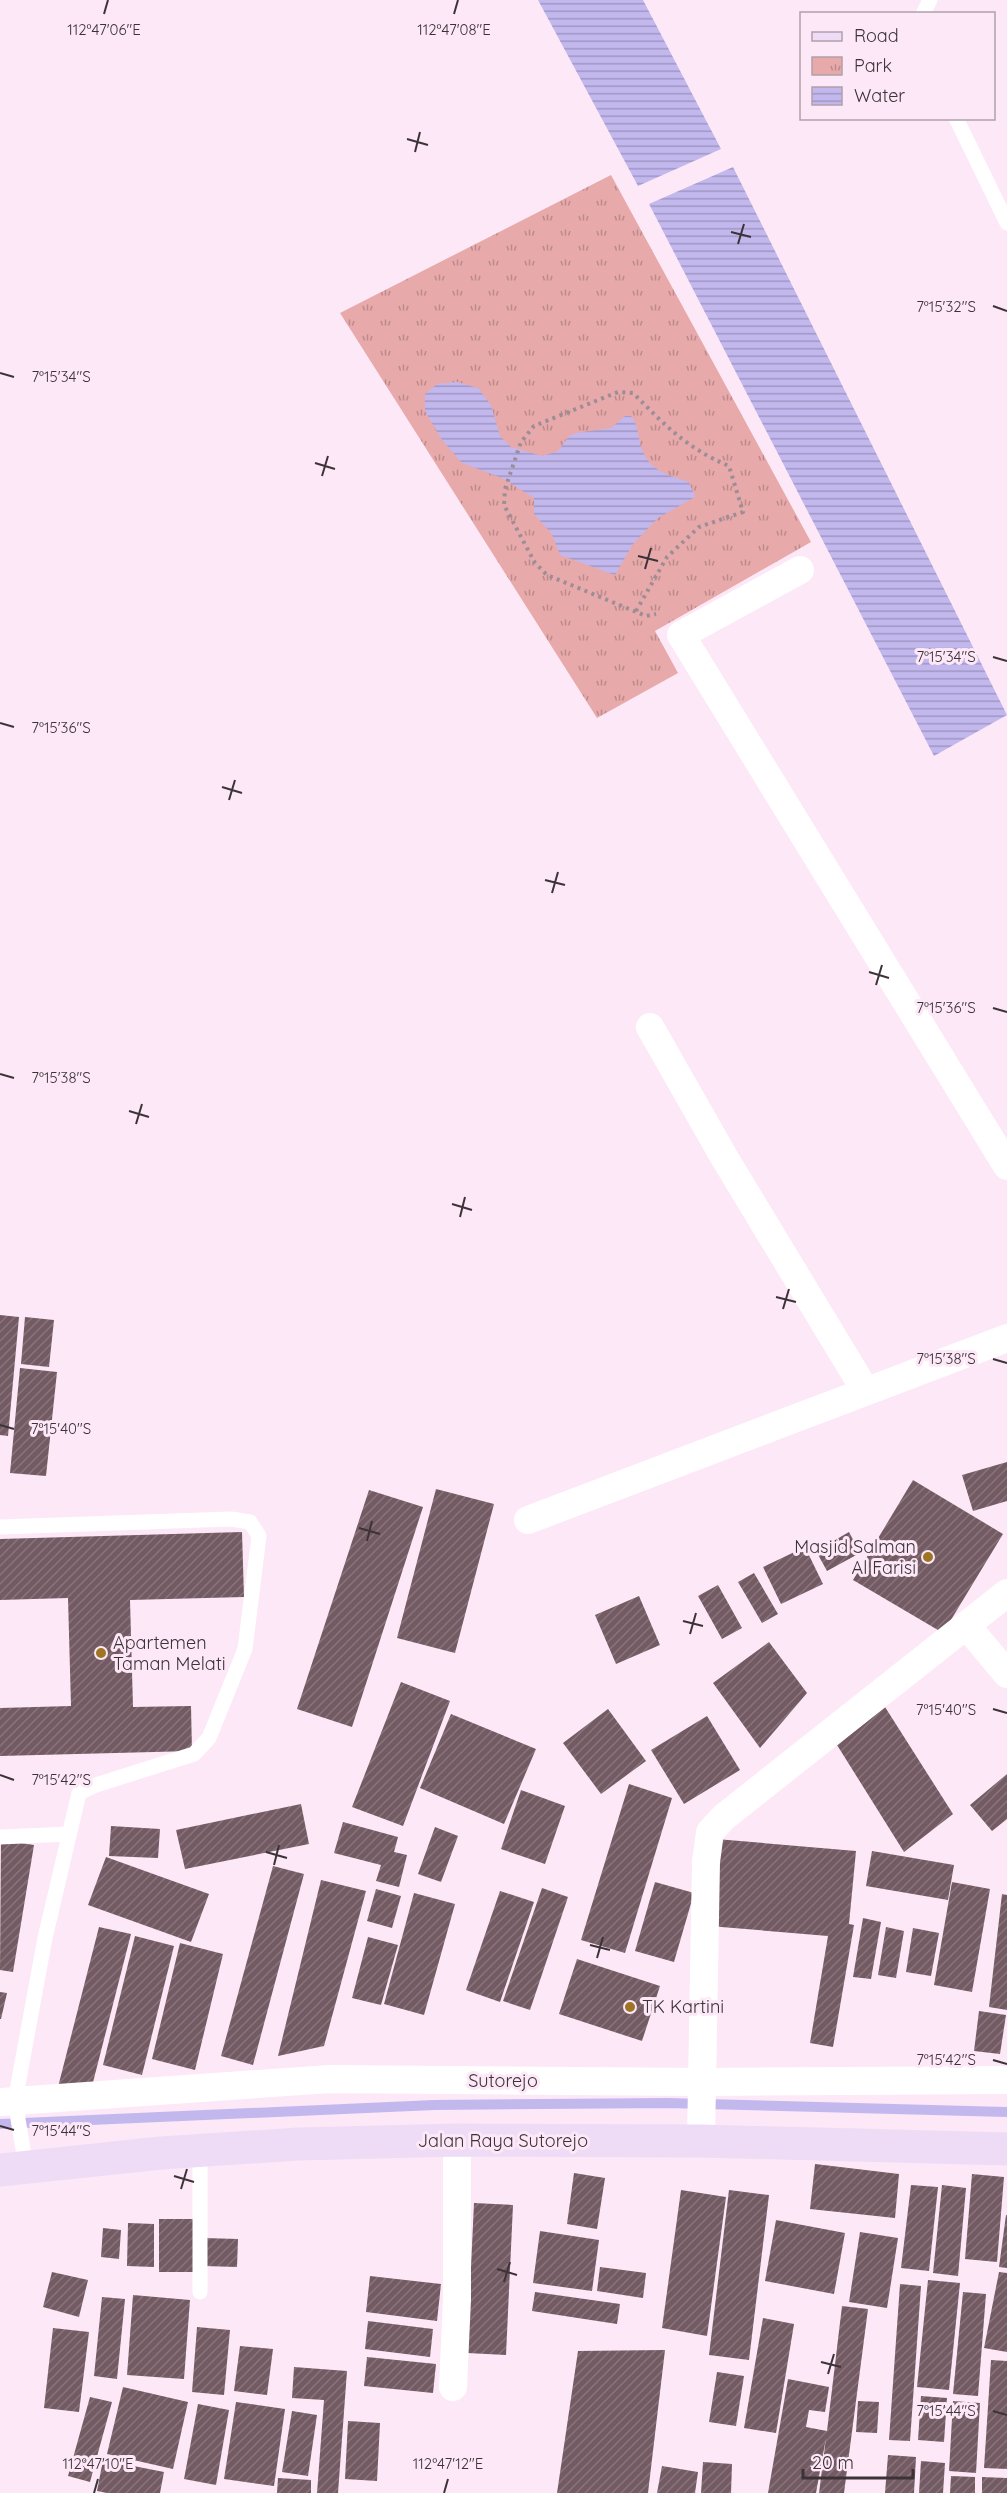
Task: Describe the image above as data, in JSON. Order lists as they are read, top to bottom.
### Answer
{
  "streets": {
    "main road": ["Jalan Raya Sutorejo"],
    "street": ["Sutorejo"]
  },
  "places": ["Masjid Salman Al Farisi", "Apartemen Taman Melati", "TK Kartini"],
  "legend": ["Road", "Park", "Water"],
  "scale_bar": "20 m",
  "coordinates": [
    "112°47'06\"E",
    "112°47'08\"E",
    "7°15'32\"S",
    "7°15'34\"S",
    "7°15'36\"S",
    "7°15'38\"S",
    "7°15'40\"S",
    "7°15'42\"S",
    "7°15'44\"S",
    "112°47'10\"E",
    "112°47'12\"E"
  ]
}
